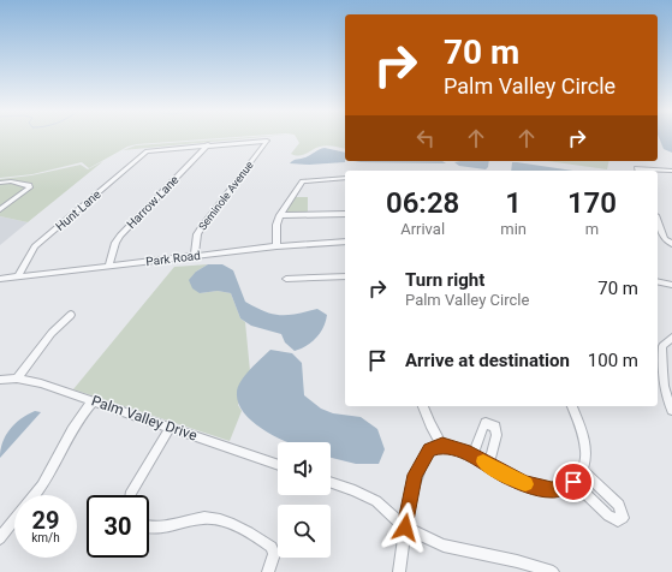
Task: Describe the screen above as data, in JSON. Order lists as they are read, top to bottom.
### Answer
{
  "streets": {
    "street": [
      "Seminole Avenue",
      "Harrow Lane",
      "Hunt Lane",
      "Park Road",
      "Palm Valley Drive"
    ]
  },
  "crossings": [
    ["Seminole Avenue", "Harrow Lane"],
    ["Seminole Avenue", "Hunt Lane"],
    ["Seminole Avenue", "Park Road"],
    ["Harrow Lane", "Hunt Lane"],
    ["Harrow Lane", "Park Road"],
    ["Hunt Lane", "Park Road"]
  ],
  "page": {
    "turn": ["70 m", "Palm Valley Circle"],
    "eta": [
      "06:28",
      "Arrival",
      "1",
      "min",
      "170",
      "m"
    ],
    "list": [
      {
        "name": "Turn right",
        "note": "Palm Valley Circle",
        "value": "70 m"
      },
      {
        "name": "Arrive at destination",
        "value": "100 m"
      }
    ],
    "speed": "29 km/h",
    "limit": "30"
  }
}
